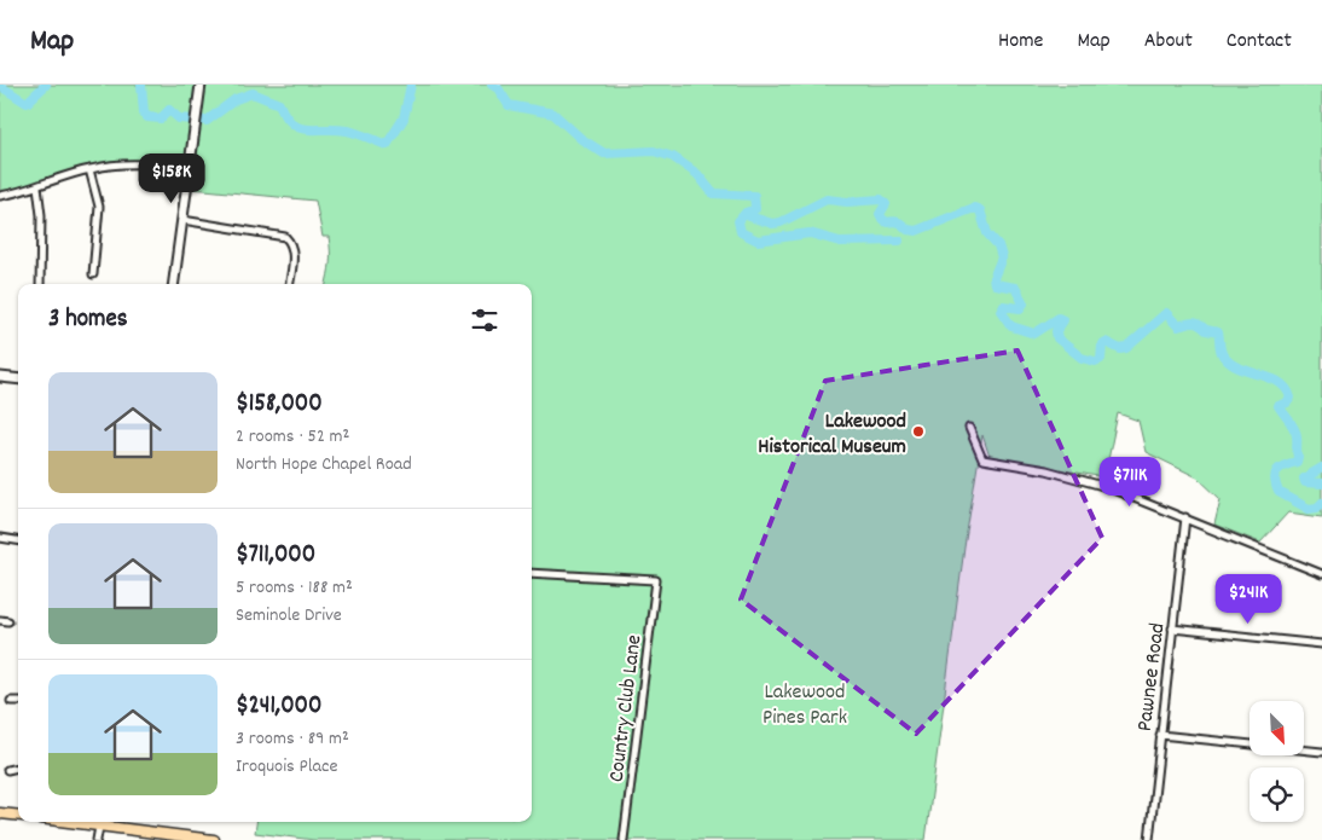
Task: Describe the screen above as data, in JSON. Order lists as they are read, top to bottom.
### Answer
{
  "streets": {
    "street": ["Pawnee Road", "Country Club Lane"]
  },
  "parks": ["Lakewood Pines Park"],
  "places": ["Lakewood Historical Museum"],
  "north": "bottom right",
  "page": {
    "header": "Map",
    "nav": [
      "Home",
      "Map",
      "About",
      "Contact"
    ],
    "price": ["$158K", "$711K", "$241K"],
    "heading": "3 homes",
    "list": [
      {
        "name": "$158,000",
        "note": "2 rooms · 52 m² · North Hope Chapel Road"
      },
      {
        "name": "$711,000",
        "note": "5 rooms · 188 m² · Seminole Drive"
      },
      {
        "name": "$241,000",
        "note": "3 rooms · 89 m² · Iroquois Place"
      }
    ]
  }
}
